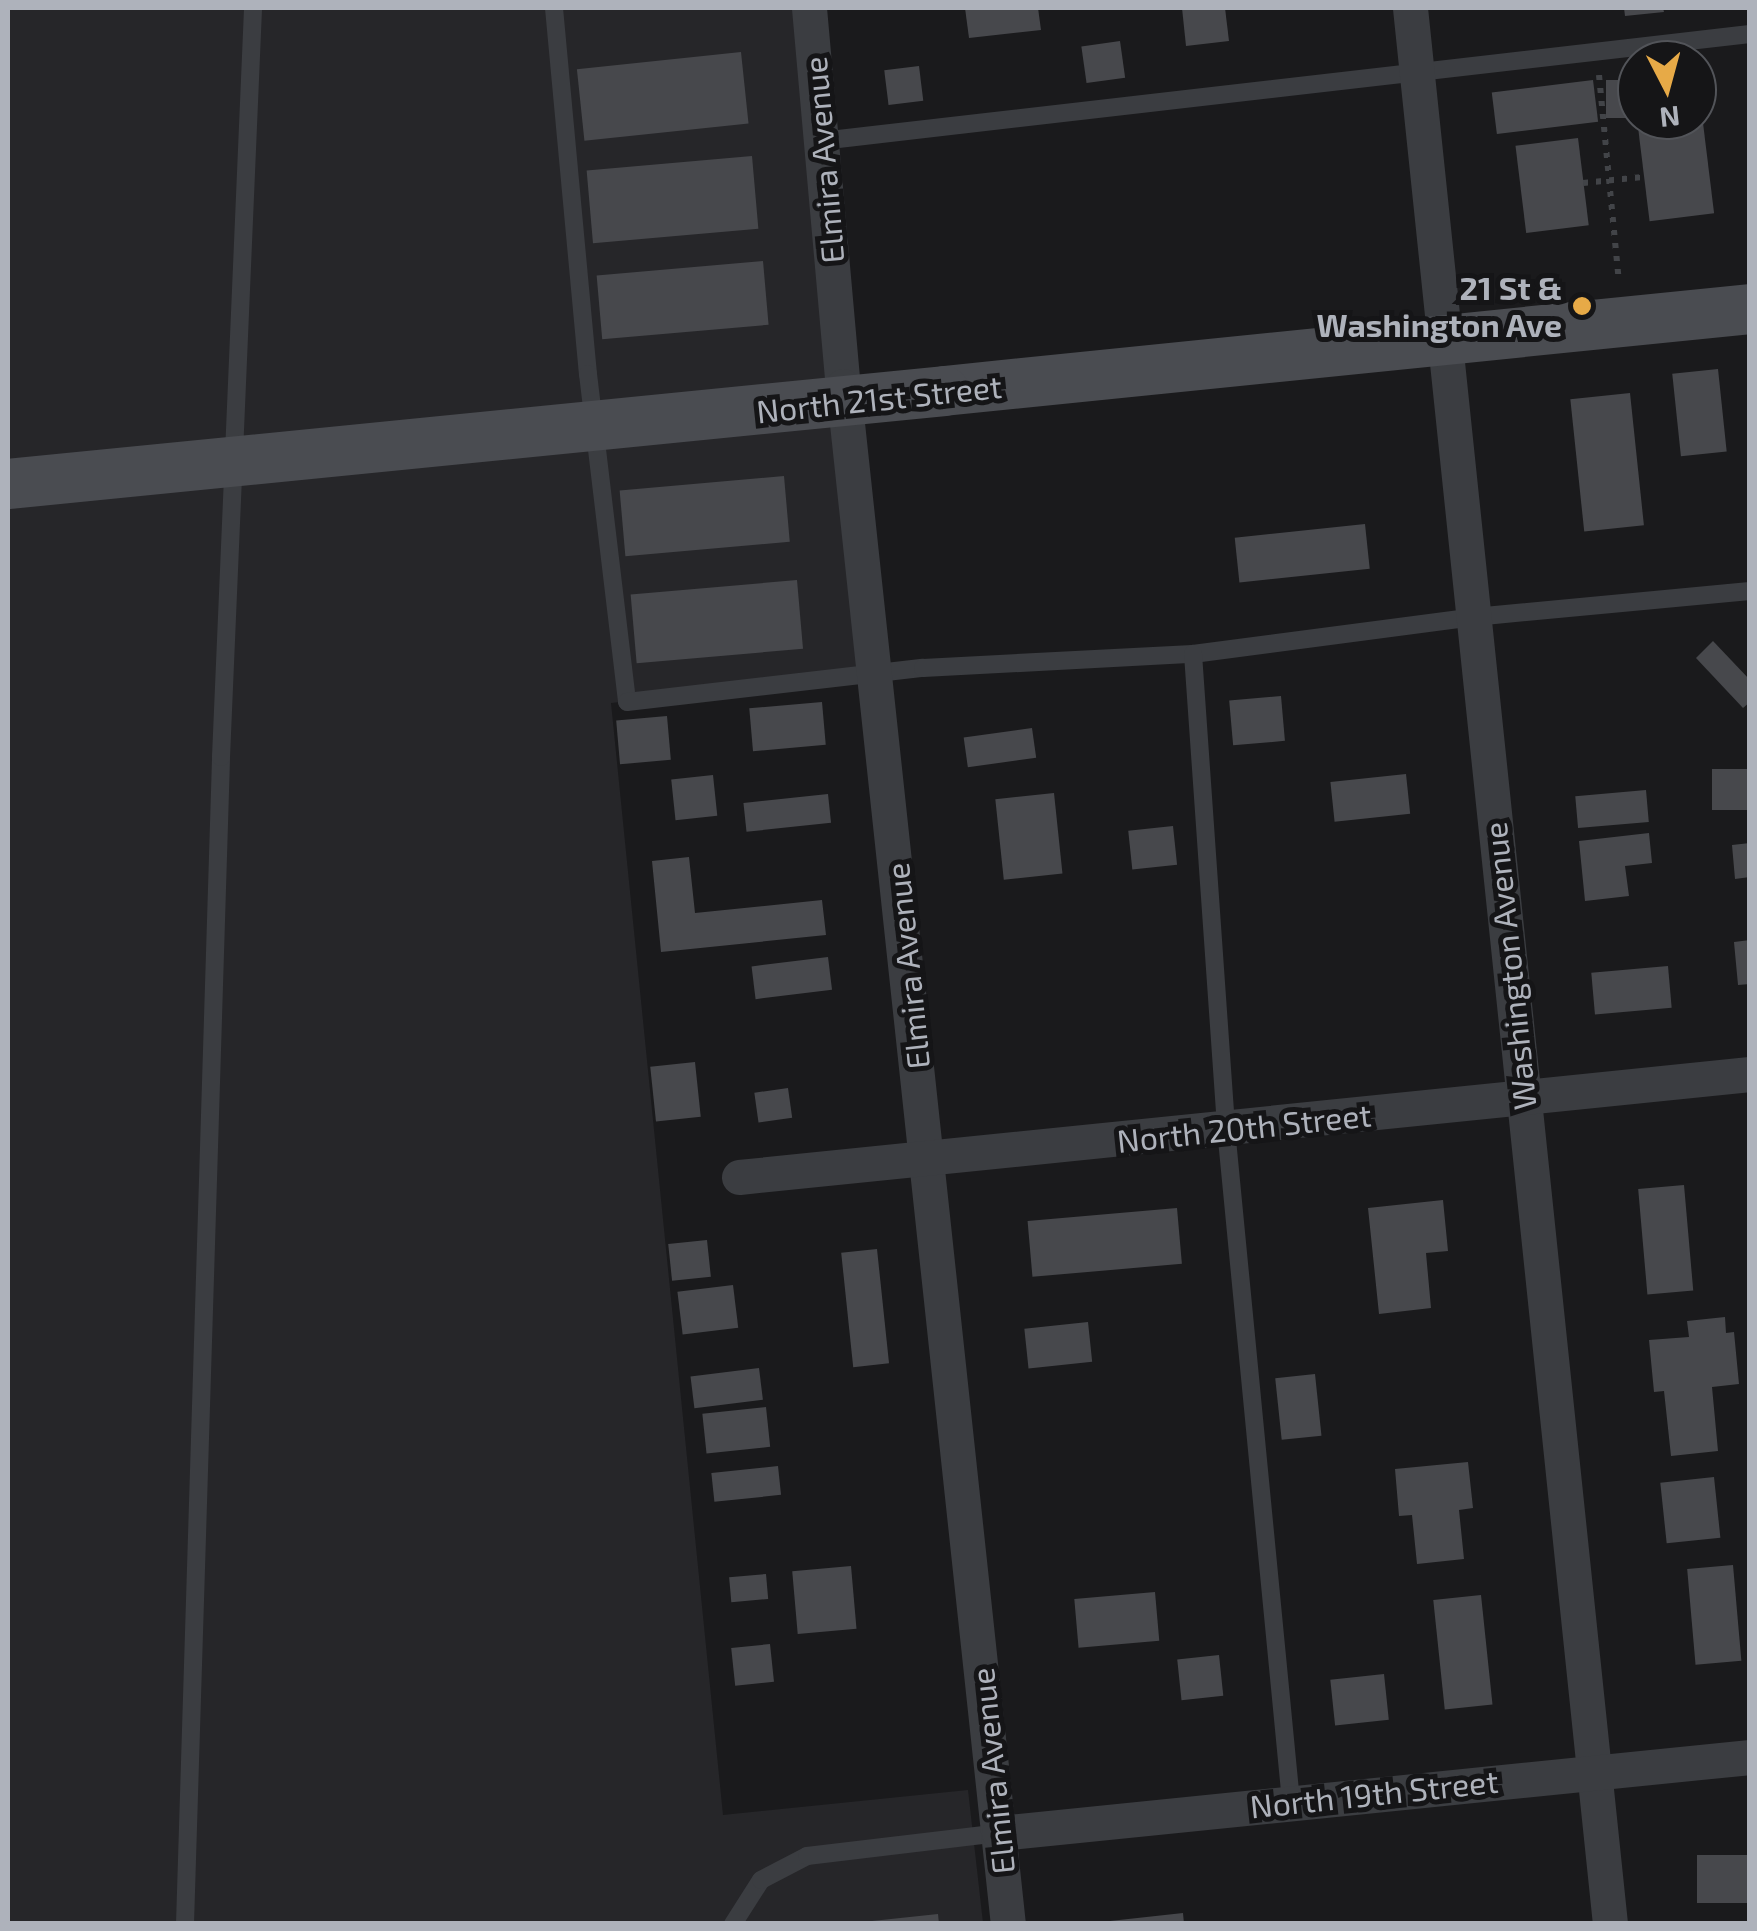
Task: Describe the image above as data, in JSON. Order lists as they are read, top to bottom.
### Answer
{
  "streets": {
    "street": [
      "Elmira Avenue",
      "North 21st Street",
      "Washington Avenue",
      "North 20th Street",
      "North 19th Street"
    ]
  },
  "crossings": [
    ["Elmira Avenue", "North 20th Street"],
    ["Elmira Avenue", "North 19th Street"],
    ["North 21st Street", "Washington Avenue"],
    ["Washington Avenue", "North 20th Street"],
    ["Washington Avenue", "North 19th Street"]
  ],
  "places": ["21 St & Washington Ave"],
  "north": "bottom"
}
